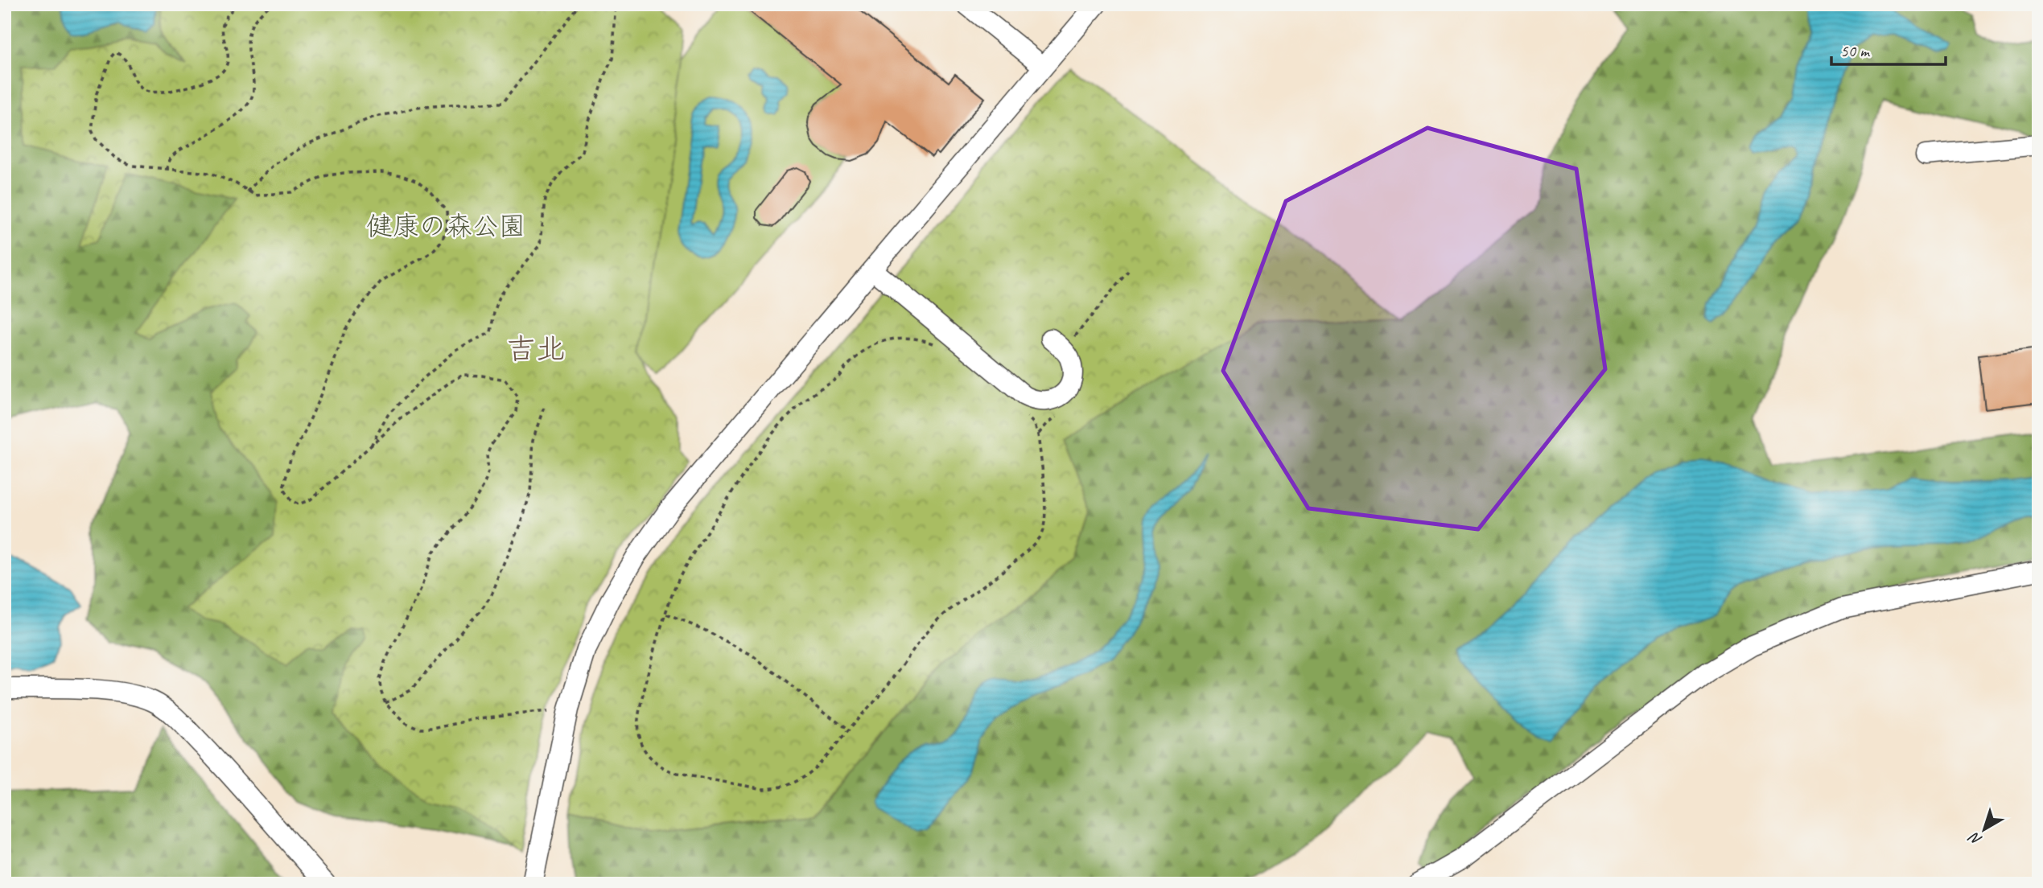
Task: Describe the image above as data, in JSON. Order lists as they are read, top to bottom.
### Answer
{
  "districts": ["吉北"],
  "parks": ["健康の森公園"],
  "scale_bar": "50 m",
  "north": "bottom left"
}
